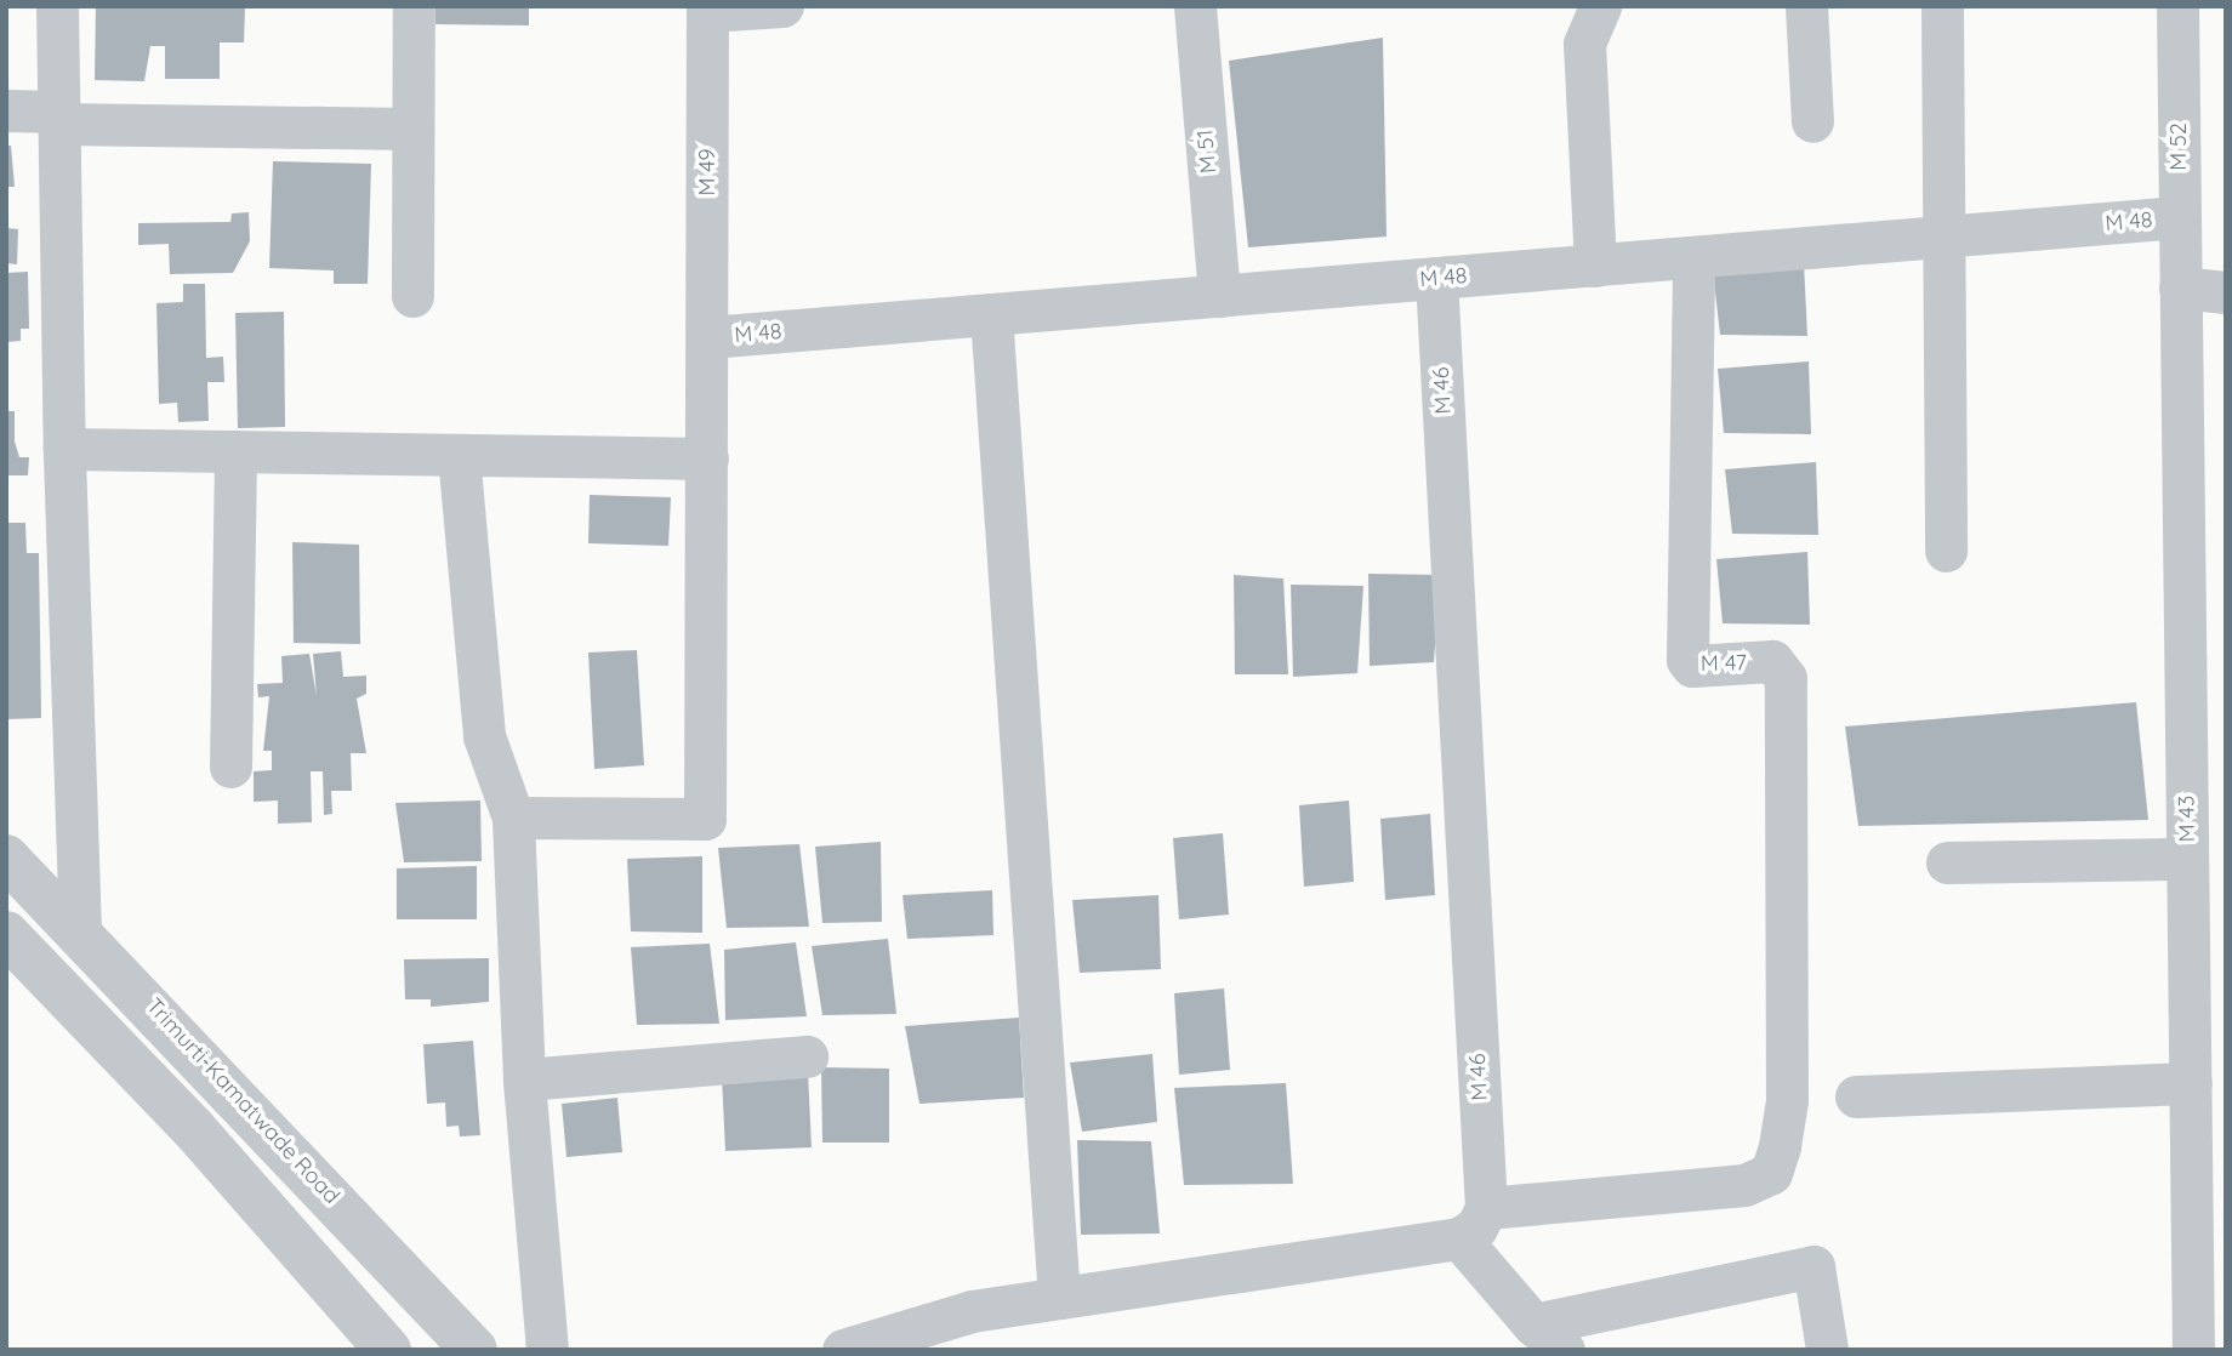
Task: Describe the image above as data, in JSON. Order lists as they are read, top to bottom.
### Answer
{
  "streets": {
    "street": [
      "M 52",
      "M 51",
      "M 49",
      "M 48",
      "M 46",
      "M 47",
      "M 43",
      "Trimurti-Kamatwade Road"
    ]
  },
  "crossings": [
    ["M 52", "M 48"],
    ["M 52", "M 43"],
    ["M 51", "M 48"],
    ["M 49", "M 48"],
    ["M 48", "M 46"],
    ["M 48", "M 47"],
    ["M 46", "M 47"]
  ]
}
